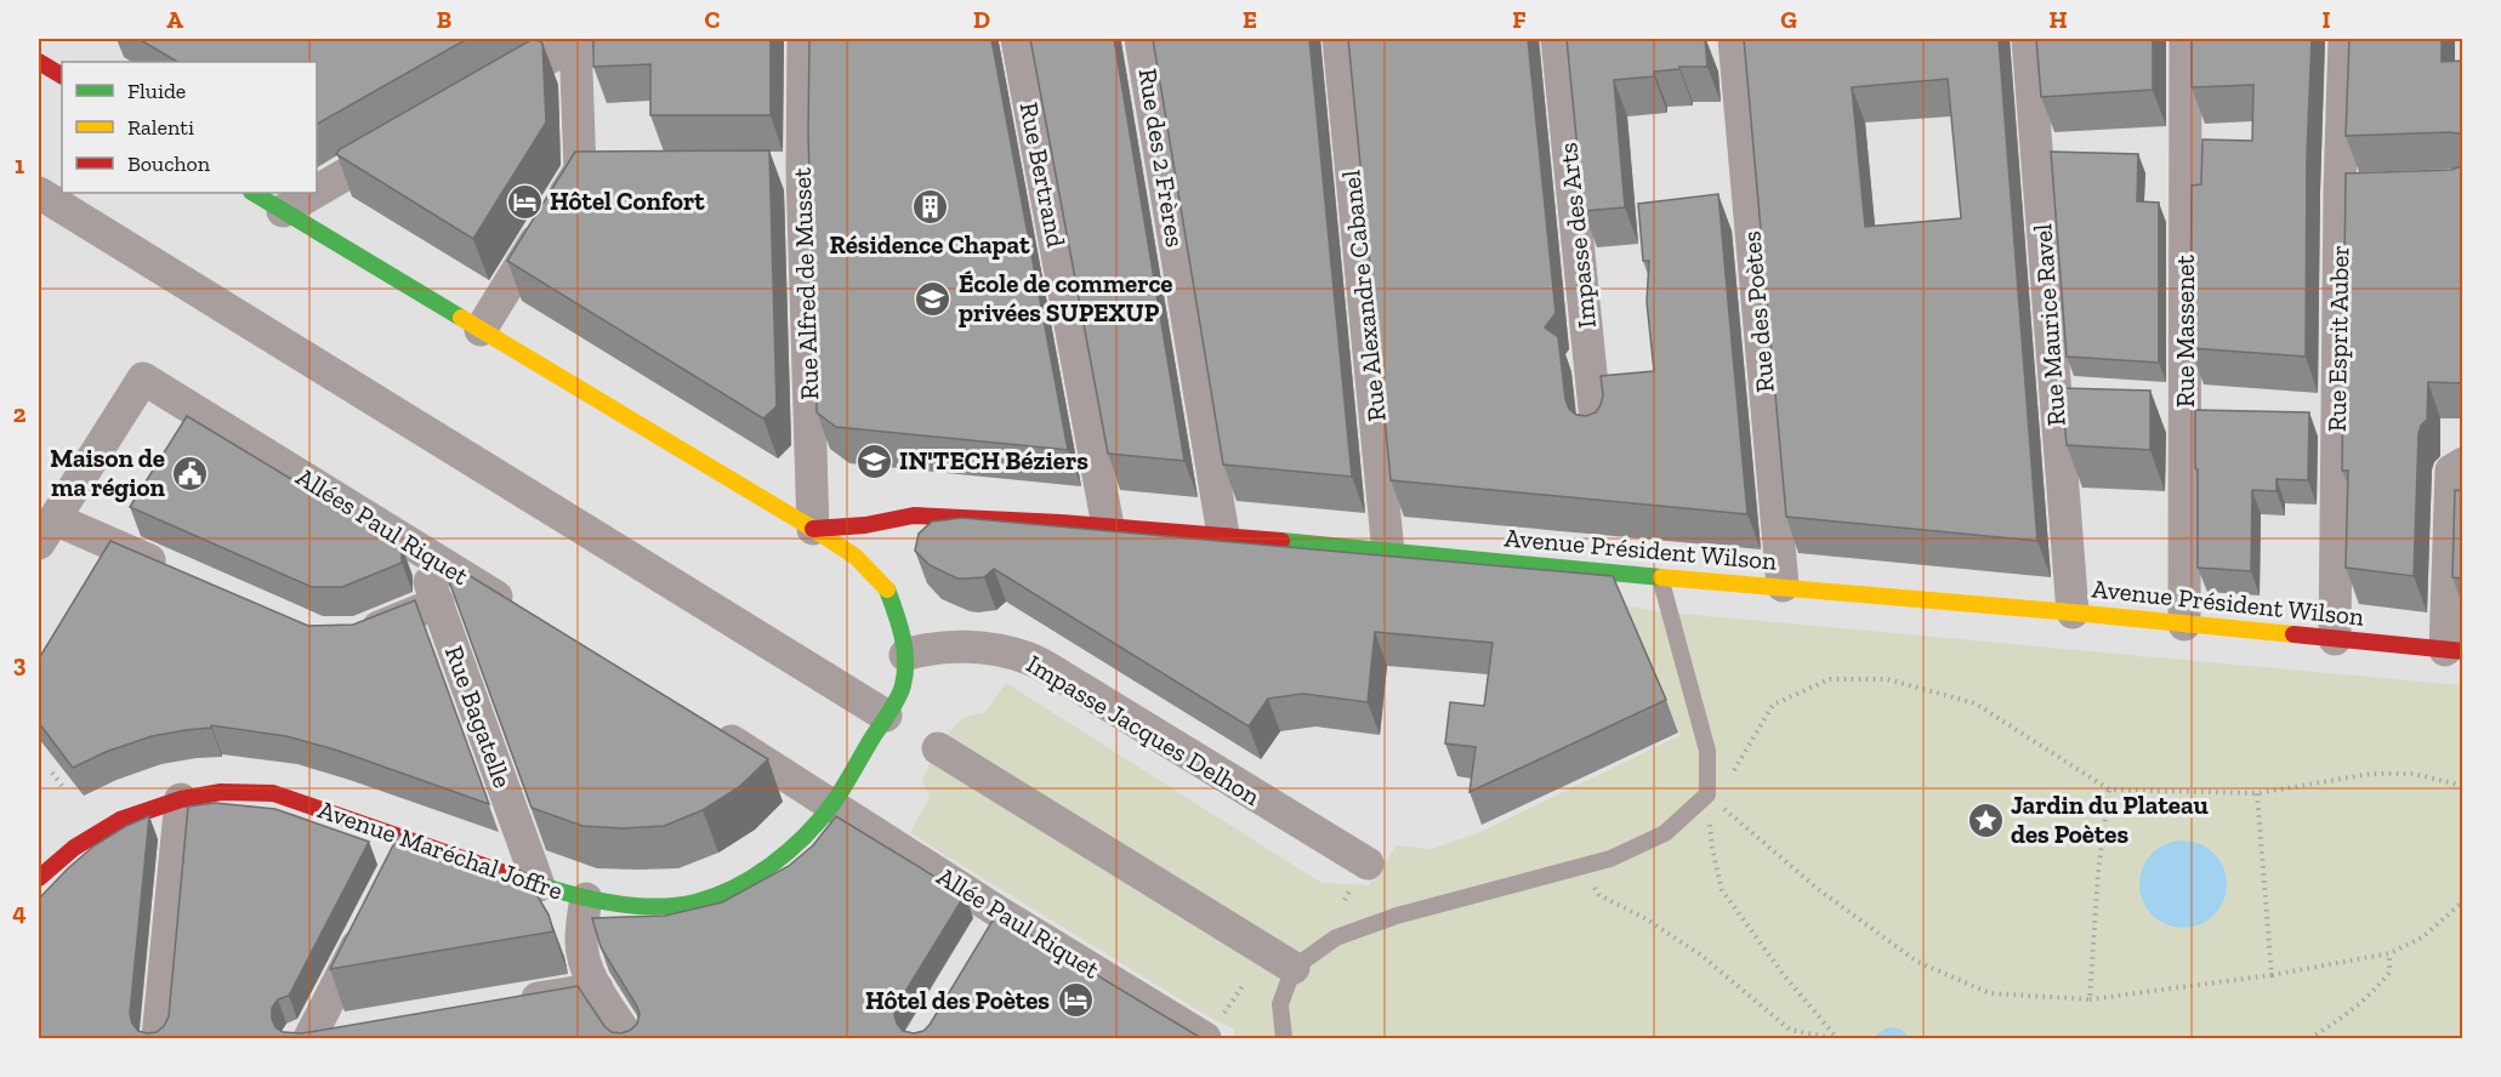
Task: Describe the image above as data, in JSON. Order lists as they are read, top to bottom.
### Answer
{
  "streets": {
    "main road": ["Avenue Président Wilson", "Avenue Maréchal Joffre"],
    "street": [
      "Rue des 2 Frères",
      "Rue Bertrand",
      "Impasse des Arts",
      "Rue Alfred de Musset",
      "Rue Alexandre Cabanel",
      "Rue des Poètes",
      "Rue Maurice Ravel",
      "Rue Massenet",
      "Rue Esprit Auber",
      "Allées Paul Riquet",
      "Rue Bagatelle",
      "Impasse Jacques Delhon",
      "Allée Paul Riquet"
    ]
  },
  "crossings": [
    ["Rue des 2 Frères", "Avenue Président Wilson"],
    ["Rue Bertrand", "Avenue Président Wilson"],
    ["Rue Alfred de Musset", "Avenue Président Wilson"],
    ["Rue Alexandre Cabanel", "Avenue Président Wilson"],
    ["Rue des Poètes", "Avenue Président Wilson"],
    ["Rue Maurice Ravel", "Avenue Président Wilson"],
    ["Rue Massenet", "Avenue Président Wilson"],
    ["Rue Esprit Auber", "Avenue Président Wilson"],
    ["Allées Paul Riquet", "Rue Bagatelle"],
    ["Rue Bagatelle", "Avenue Maréchal Joffre"],
    ["Impasse Jacques Delhon", "Avenue Maréchal Joffre"],
    ["Avenue Maréchal Joffre", "Allée Paul Riquet"]
  ],
  "places": {
    "hotel": ["Hôtel Confort", "Hôtel des Poètes"],
    "building": ["Résidence Chapat"],
    "school or university": ["École de commerce privées SUPEXUP", "IN'TECH Béziers"],
    "public building": ["Maison de ma région"],
    "place": ["Jardin du Plateau des Poètes"]
  },
  "legend": ["Fluide", "Ralenti", "Bouchon"],
  "grid": {
    "columns": [
      "A",
      "B",
      "C",
      "D",
      "E",
      "F",
      "G",
      "H",
      "I"
    ],
    "rows": [
      "1",
      "2",
      "3",
      "4"
    ]
  }
}
